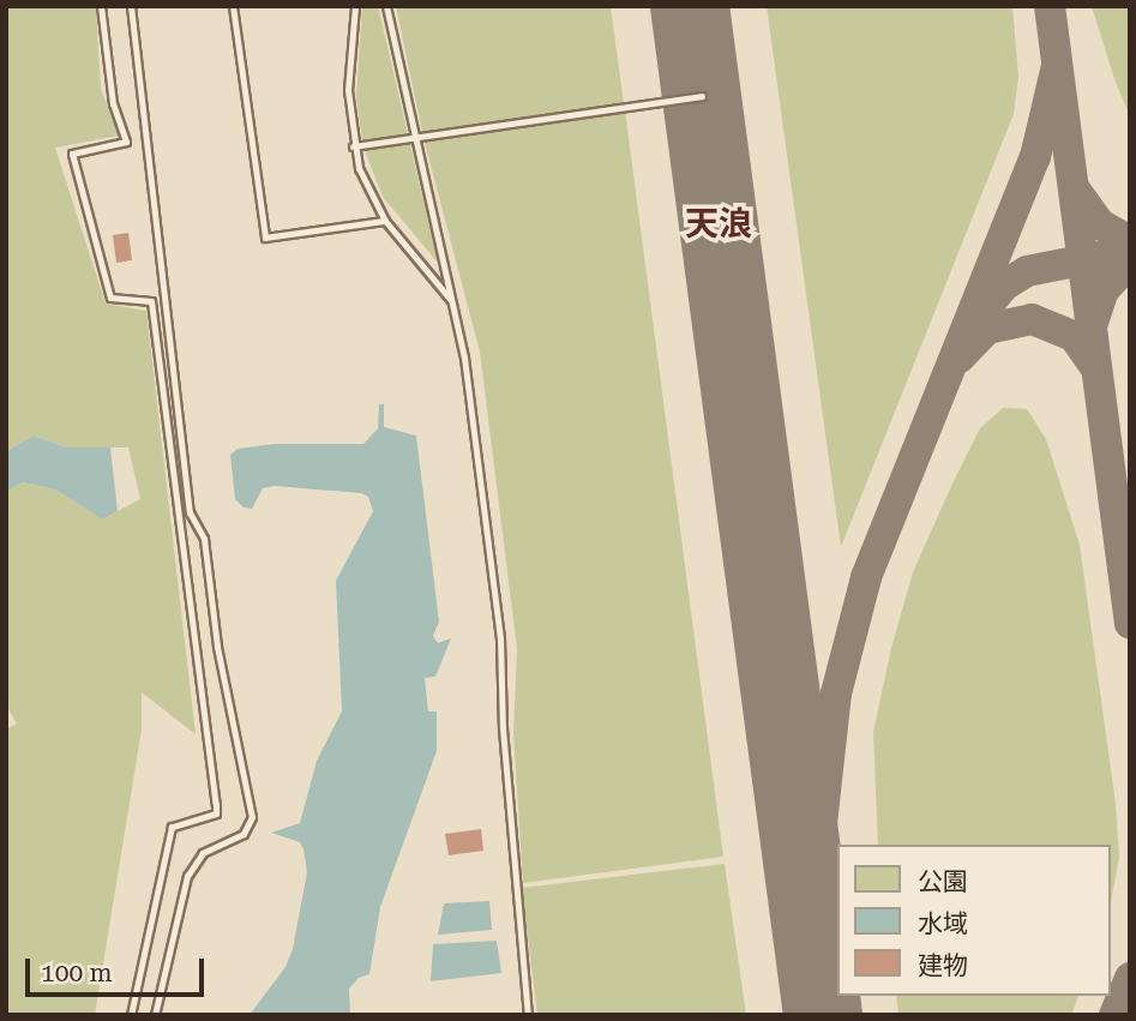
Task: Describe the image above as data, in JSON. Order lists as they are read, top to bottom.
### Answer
{
  "districts": ["天浪"],
  "legend": ["公園", "水域", "建物"],
  "scale_bar": "100 m"
}
